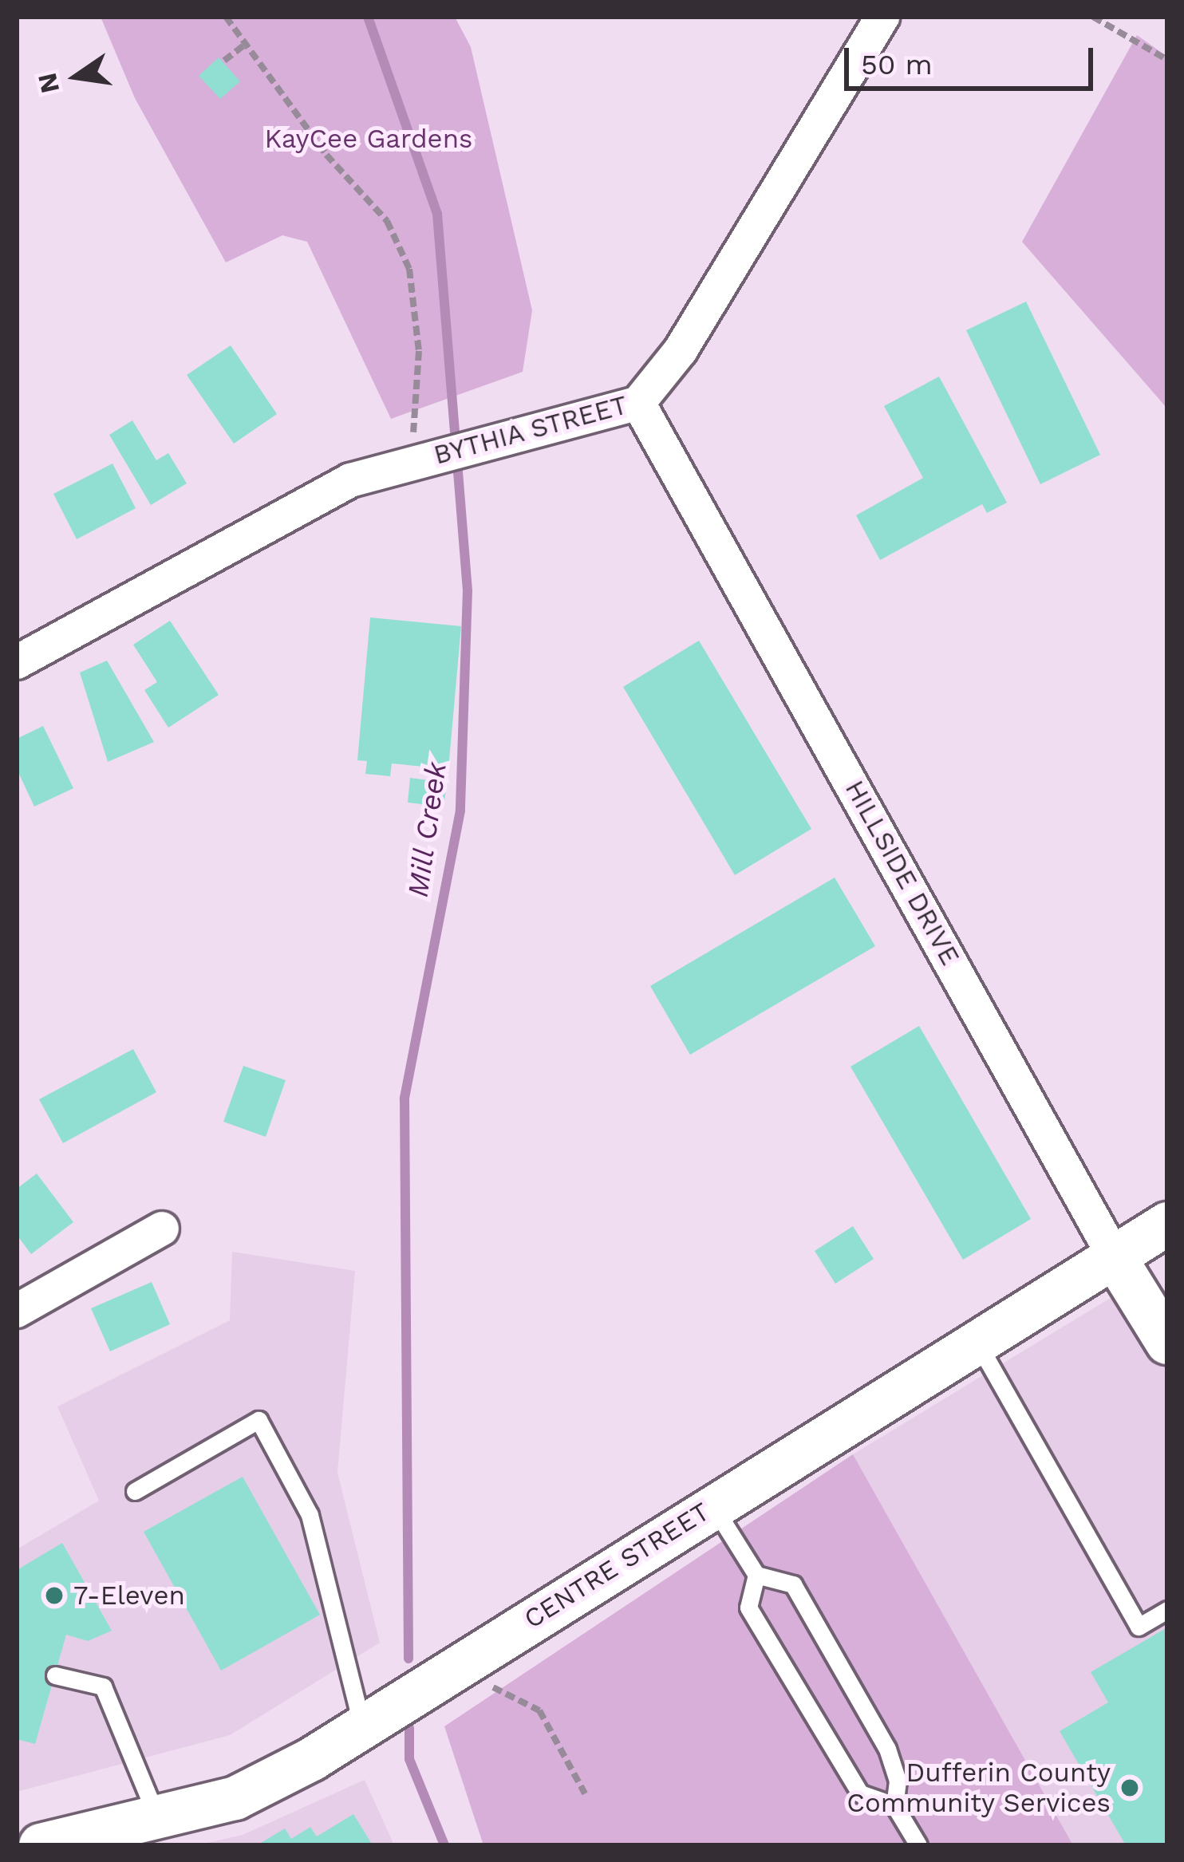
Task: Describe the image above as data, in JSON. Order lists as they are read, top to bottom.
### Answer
{
  "streets": {
    "street": ["BYTHIA STREET", "HILLSIDE DRIVE", "CENTRE STREET"]
  },
  "crossings": [
    ["BYTHIA STREET", "HILLSIDE DRIVE"],
    ["HILLSIDE DRIVE", "CENTRE STREET"]
  ],
  "water": ["Mill Creek"],
  "parks": ["KayCee Gardens"],
  "places": ["7-Eleven", "Dufferin County Community Services"],
  "scale_bar": "50 m",
  "north": "left"
}
